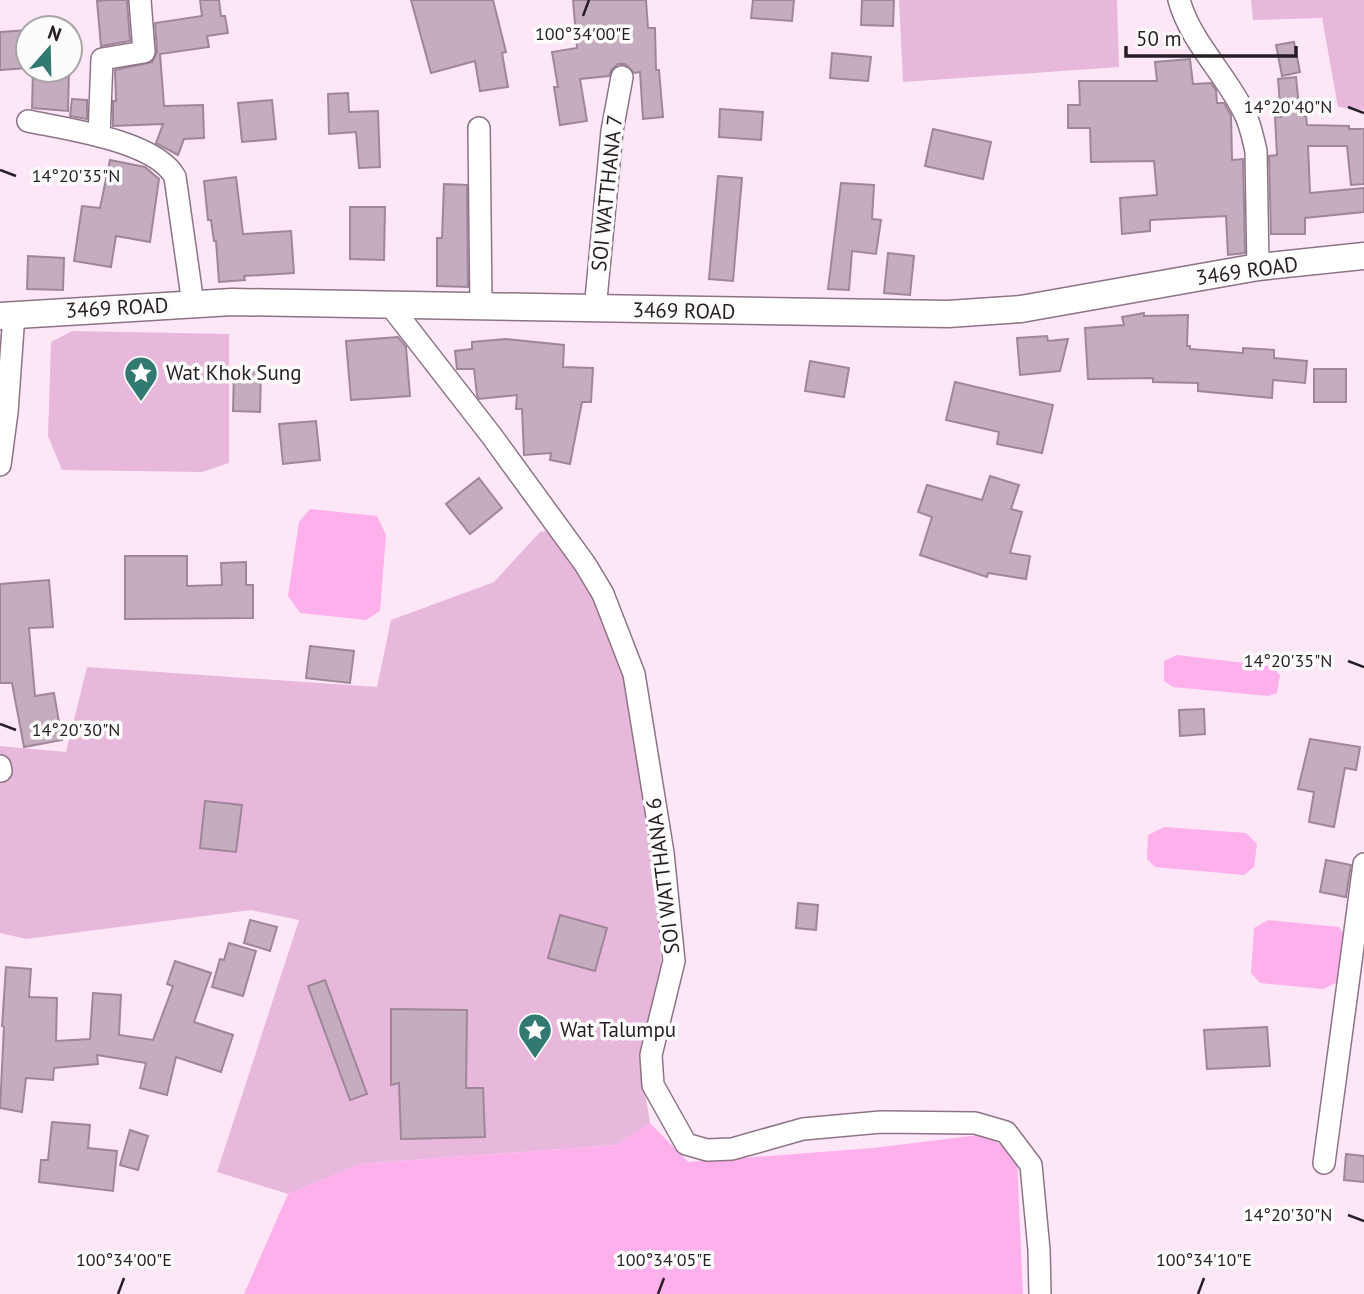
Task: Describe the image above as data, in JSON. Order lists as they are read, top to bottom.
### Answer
{
  "streets": {
    "street": ["SOI WATTHANA 7", "3469 ROAD", "SOI WATTHANA 6"]
  },
  "crossings": [
    ["SOI WATTHANA 7", "3469 ROAD"],
    ["3469 ROAD", "SOI WATTHANA 6"]
  ],
  "places": {
    "place": ["Wat Khok Sung", "Wat Talumpu"]
  },
  "scale_bar": "50 m",
  "north": "top",
  "coordinates": [
    "100°34'00\"E",
    "14°20'40\"N",
    "14°20'35\"N",
    "14°20'30\"N",
    "100°34'05\"E",
    "100°34'10\"E"
  ]
}
